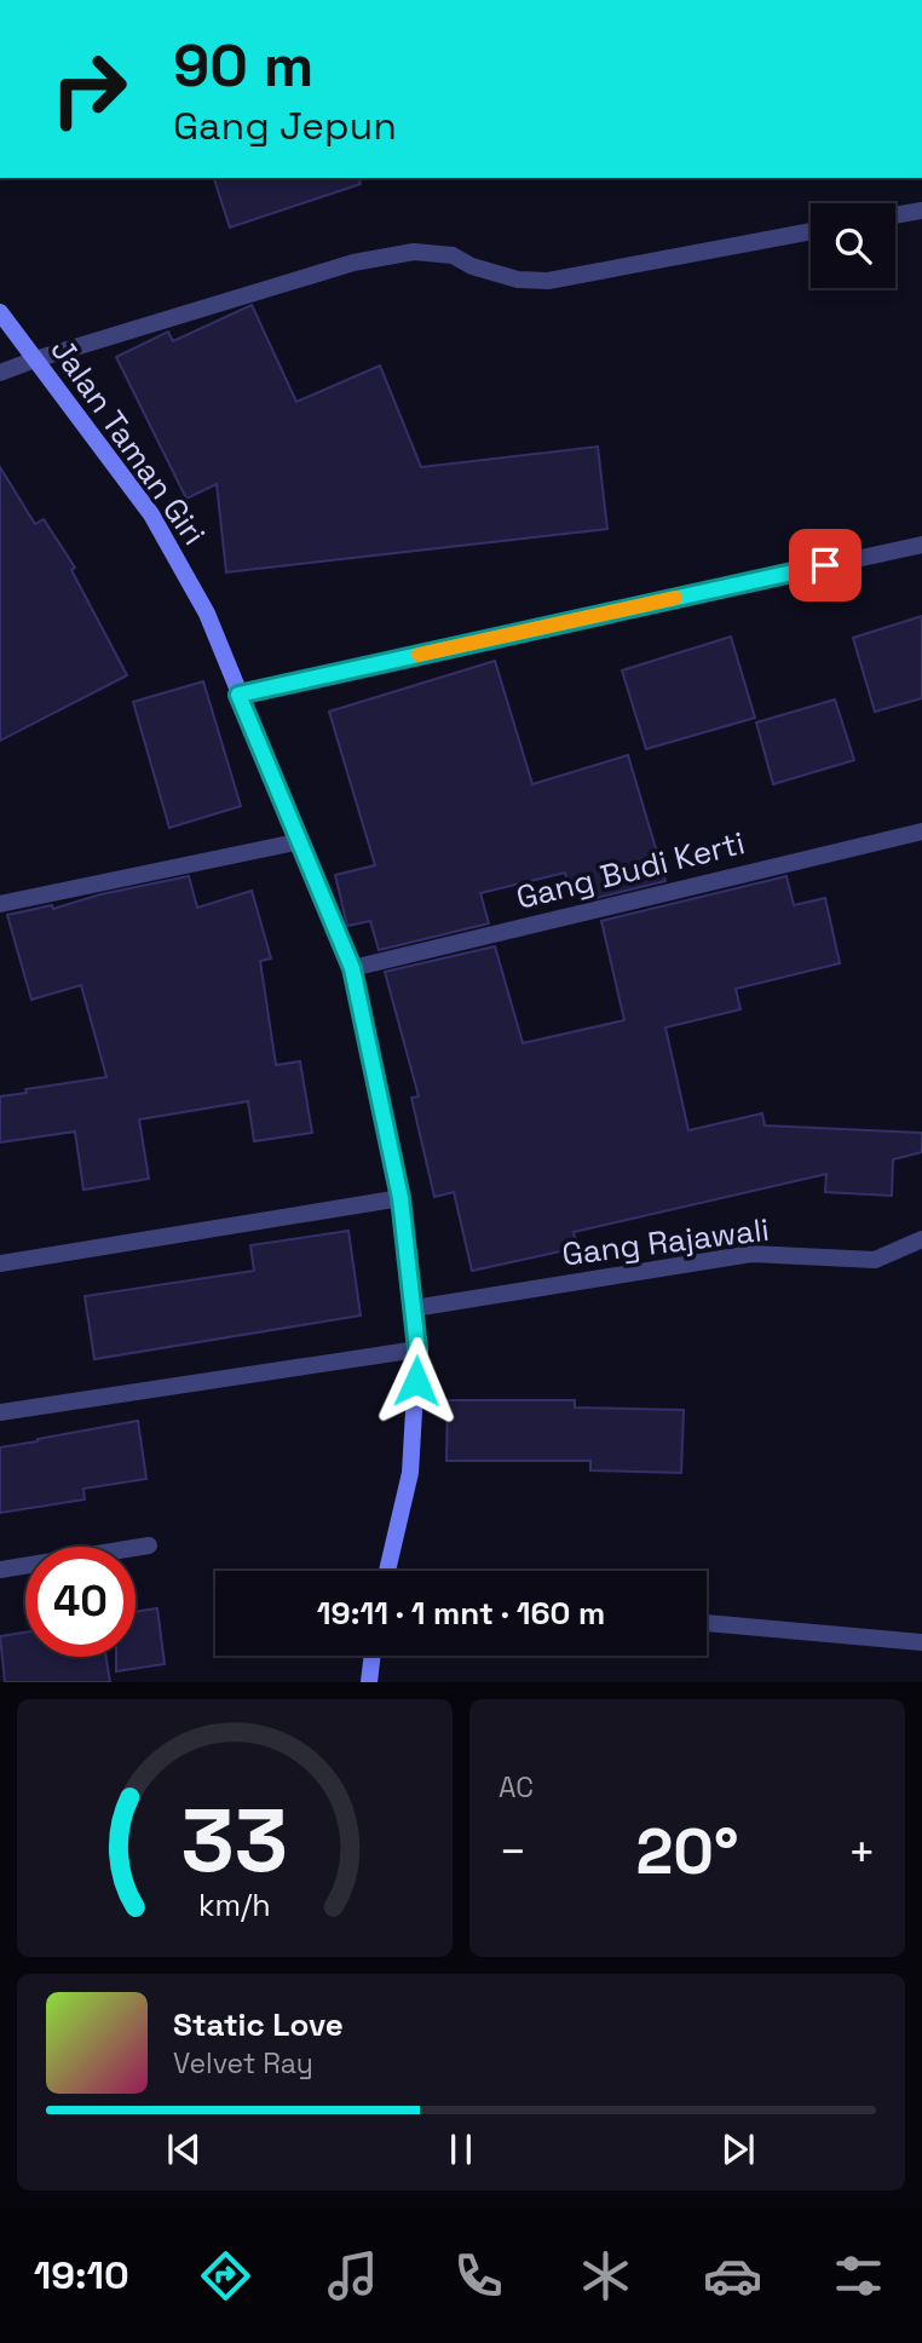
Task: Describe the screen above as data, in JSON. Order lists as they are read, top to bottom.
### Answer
{
  "streets": {
    "street": ["Jalan Taman Giri", "Gang Budi Kerti", "Gang Rajawali"]
  },
  "crossings": [
    ["Jalan Taman Giri", "Gang Budi Kerti"],
    ["Jalan Taman Giri", "Gang Rajawali"]
  ],
  "page": {
    "turn": ["90 m", "Gang Jepun"],
    "limit": "40",
    "trip": "19:11 · 1 mnt · 160 m",
    "tile": "AC",
    "heat": ["−", "20°", "+"],
    "song": ["Static Love", "Velvet Ray"],
    "tabs": "19:10",
    "gauge": ["33", "km/h"]
  }
}
